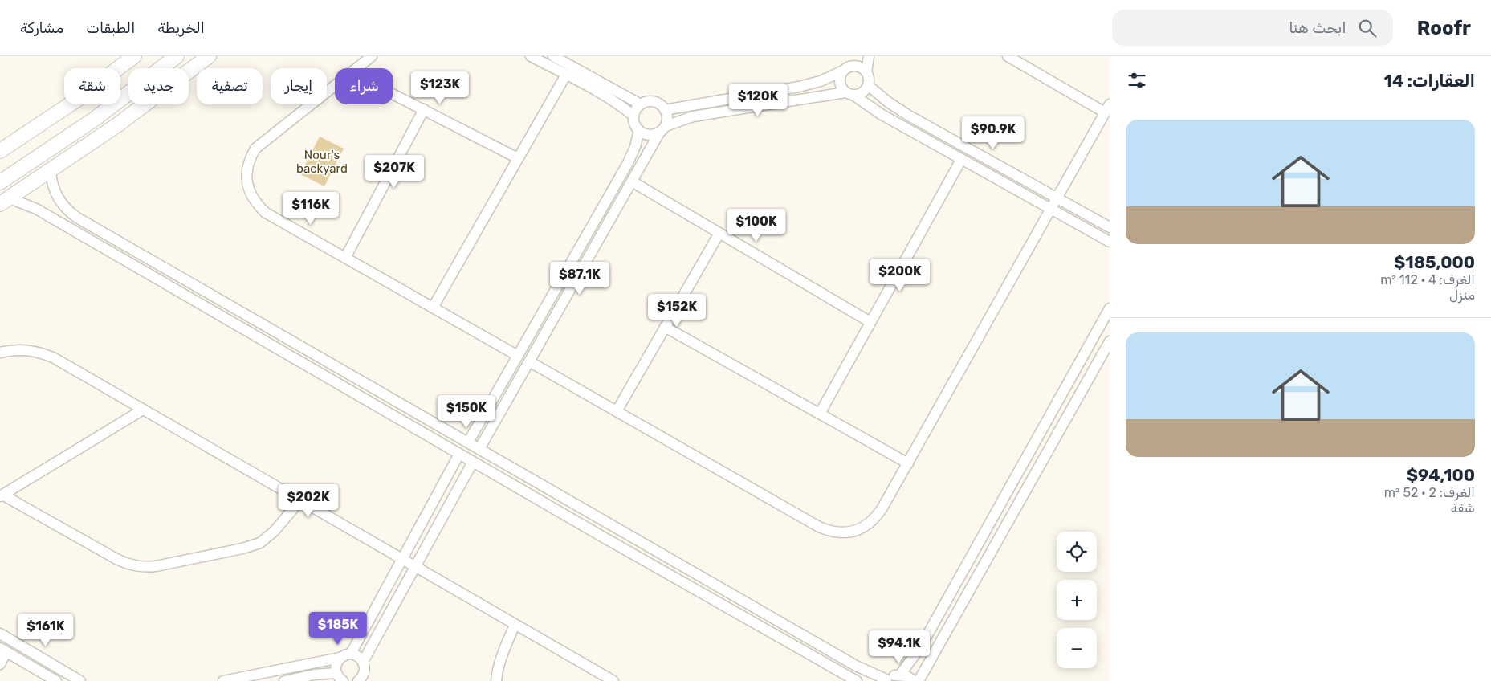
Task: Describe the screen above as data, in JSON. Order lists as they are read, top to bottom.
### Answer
{
  "parks": ["Nour's backyard"],
  "page": {
    "header": "Roofr",
    "search": "ابحث هنا",
    "nav": ["الخريطة", "الطبقات", "مشاركة"],
    "heading": "العقارات: 14",
    "chip": [
      "شراء",
      "إيجار",
      "تصفية",
      "جديد",
      "شقة"
    ],
    "price": [
      "$123K",
      "$120K",
      "$90.9K",
      "$207K",
      "$116K",
      "$100K",
      "$200K",
      "$87.1K",
      "$152K",
      "$150K",
      "$202K",
      "$185K",
      "$161K",
      "$94.1K"
    ],
    "list": [
      {
        "name": "$185,000",
        "note": "الغرف: 4 · 112 m² · منزل"
      },
      {
        "name": "$94,100",
        "note": "الغرف: 2 · 52 m² · شقة"
      }
    ],
    "map_buttons": ["+", "−"]
  }
}
